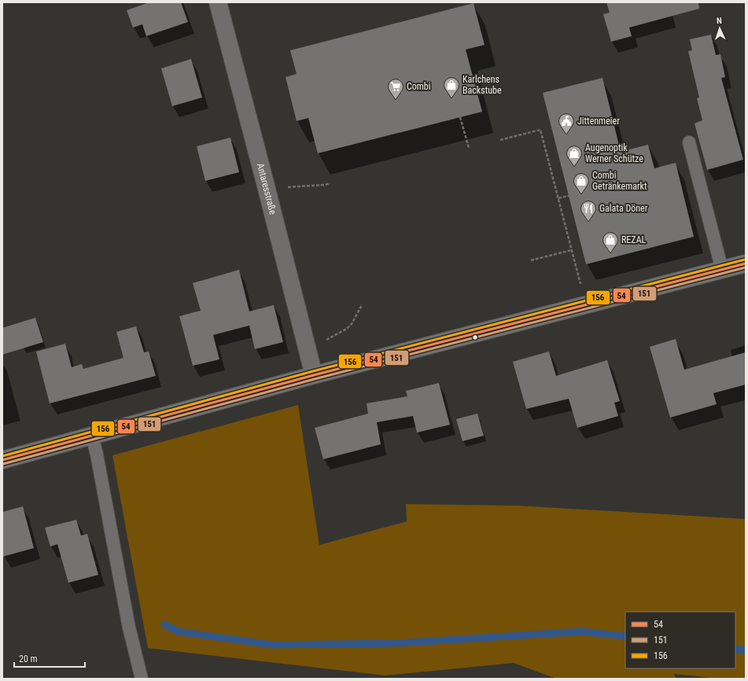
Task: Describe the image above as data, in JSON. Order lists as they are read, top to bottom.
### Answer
{
  "streets": {
    "street": ["Antaresstraße"]
  },
  "places": {
    "shop": [
      "Karlchens Backstube",
      "Augenoptik Werner Schütze",
      "Combi Getränkemarkt",
      "REZAL"
    ],
    "supermarket": ["Combi"],
    "public building": ["Jittenmeier"],
    "restaurant": ["Galata Döner"]
  },
  "lines": ["transit line 156", "transit line 54", "transit line 151"],
  "legend": ["54", "151", "156"],
  "scale_bar": "20 m",
  "north": "top"
}
